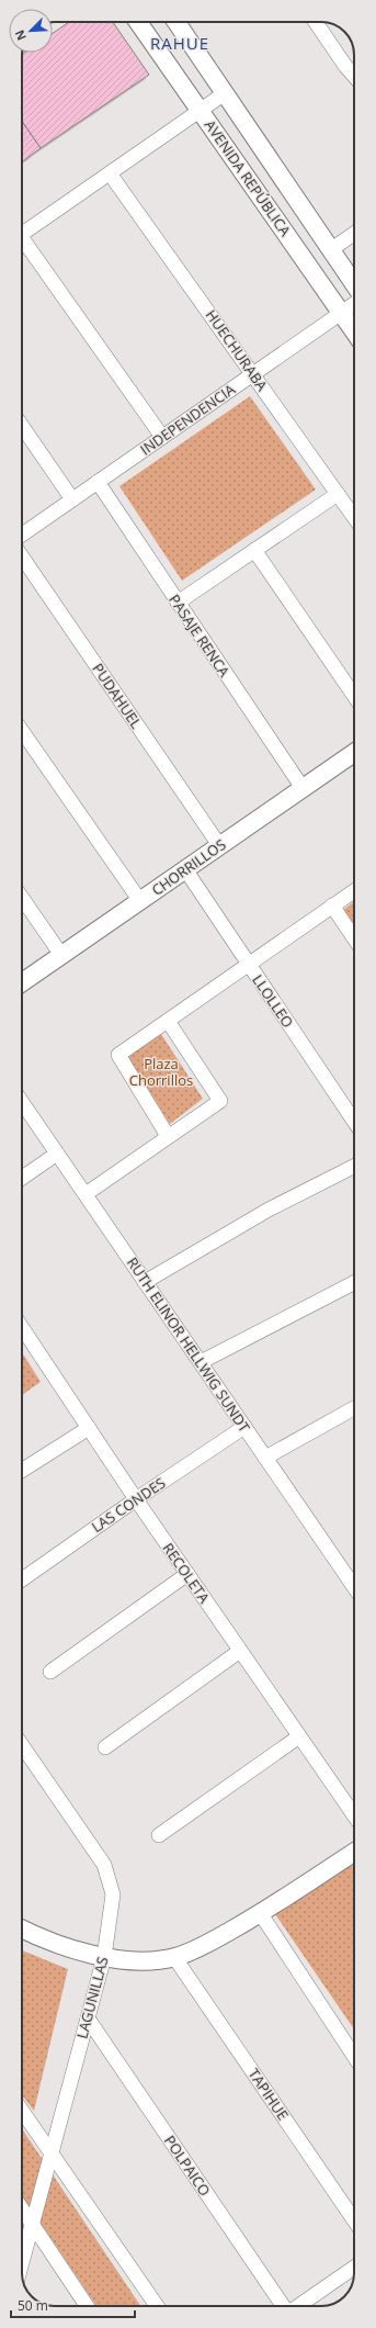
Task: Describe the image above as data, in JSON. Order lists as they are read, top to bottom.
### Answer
{
  "streets": {
    "street": [
      "AVENIDA REPÚBLICA",
      "HUECHURABA",
      "INDEPENDENCIA",
      "PASAJE RENCA",
      "PUDAHUEL",
      "CHORRILLOS",
      "LLOLLEO",
      "RUTH ELINOR HELLWIG SUNDT",
      "LAS CONDES",
      "RECOLETA",
      "LAGUNILLAS",
      "TAPIHUE",
      "POLPAICO"
    ]
  },
  "crossings": [
    ["AVENIDA REPÚBLICA", "INDEPENDENCIA"],
    ["HUECHURABA", "INDEPENDENCIA"],
    ["INDEPENDENCIA", "PASAJE RENCA"],
    ["PASAJE RENCA", "CHORRILLOS"],
    ["PUDAHUEL", "CHORRILLOS"],
    ["CHORRILLOS", "LLOLLEO"],
    ["RUTH ELINOR HELLWIG SUNDT", "LAS CONDES"],
    ["LAS CONDES", "RECOLETA"],
    ["LAGUNILLAS", "POLPAICO"]
  ],
  "districts": ["RAHUE"],
  "parks": ["Plaza Chorrillos"],
  "scale_bar": "50 m",
  "north": "bottom left"
}
